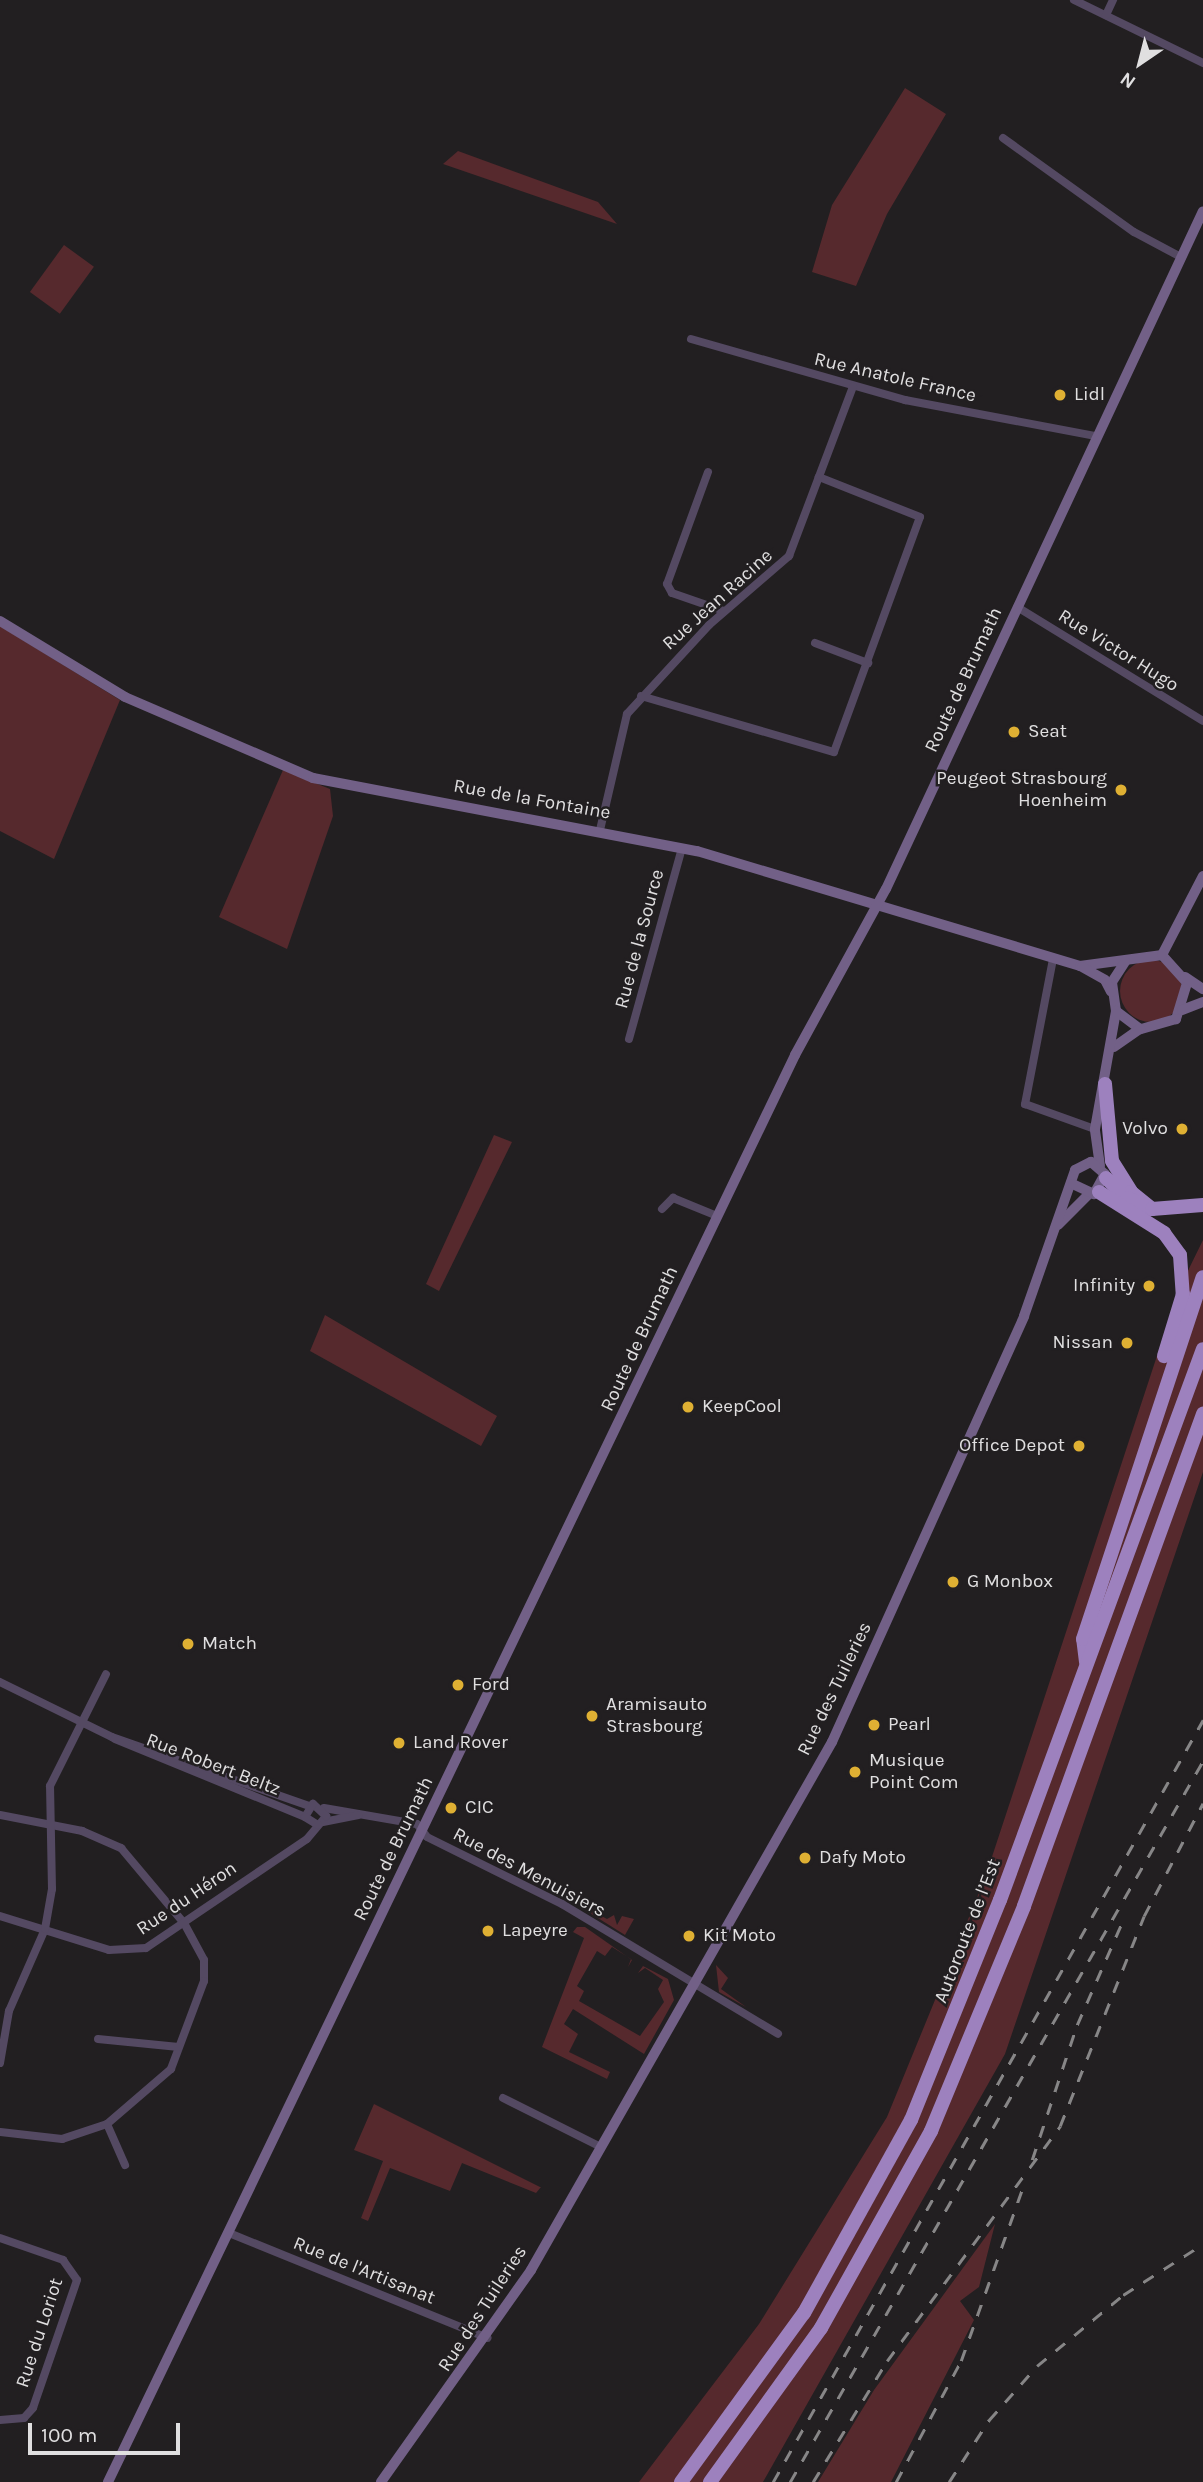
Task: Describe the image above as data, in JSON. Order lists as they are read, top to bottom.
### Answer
{
  "streets": {
    "highway": ["Autoroute de l’Est"],
    "street": [
      "Rue Anatole France",
      "Rue Jean Racine",
      "Rue Victor Hugo",
      "Route de Brumath",
      "Rue de la Fontaine",
      "Rue de la Source",
      "Rue des Tuileries",
      "Rue Robert Beltz",
      "Rue des Menuisiers",
      "Rue du Héron",
      "Rue de l'Artisanat",
      "Rue du Loriot"
    ]
  },
  "crossings": [
    ["Rue Anatole France", "Rue Jean Racine"],
    ["Rue Anatole France", "Route de Brumath"],
    ["Rue Jean Racine", "Rue de la Fontaine"],
    ["Rue Victor Hugo", "Route de Brumath"],
    ["Route de Brumath", "Rue de la Fontaine"],
    ["Route de Brumath", "Rue Robert Beltz"],
    ["Route de Brumath", "Rue des Menuisiers"],
    ["Route de Brumath", "Rue de l'Artisanat"],
    ["Rue de la Fontaine", "Rue de la Source"],
    ["Rue de la Fontaine", "Rue des Tuileries"],
    ["Rue des Tuileries", "Rue des Menuisiers"],
    ["Rue des Tuileries", "Rue de l'Artisanat"],
    ["Rue Robert Beltz", "Rue des Menuisiers"],
    ["Rue Robert Beltz", "Rue du Héron"]
  ],
  "places": [
    "Lidl",
    "Seat",
    "Peugeot Strasbourg Hoenheim",
    "Volvo",
    "Infinity",
    "Nissan",
    "KeepCool",
    "Office Depot",
    "G Monbox",
    "Match",
    "Ford",
    "Aramisauto Strasbourg",
    "Pearl",
    "Land Rover",
    "Musique Point Com",
    "CIC",
    "Dafy Moto",
    "Lapeyre",
    "Kit Moto"
  ],
  "scale_bar": "100 m",
  "north": "bottom left"
}
